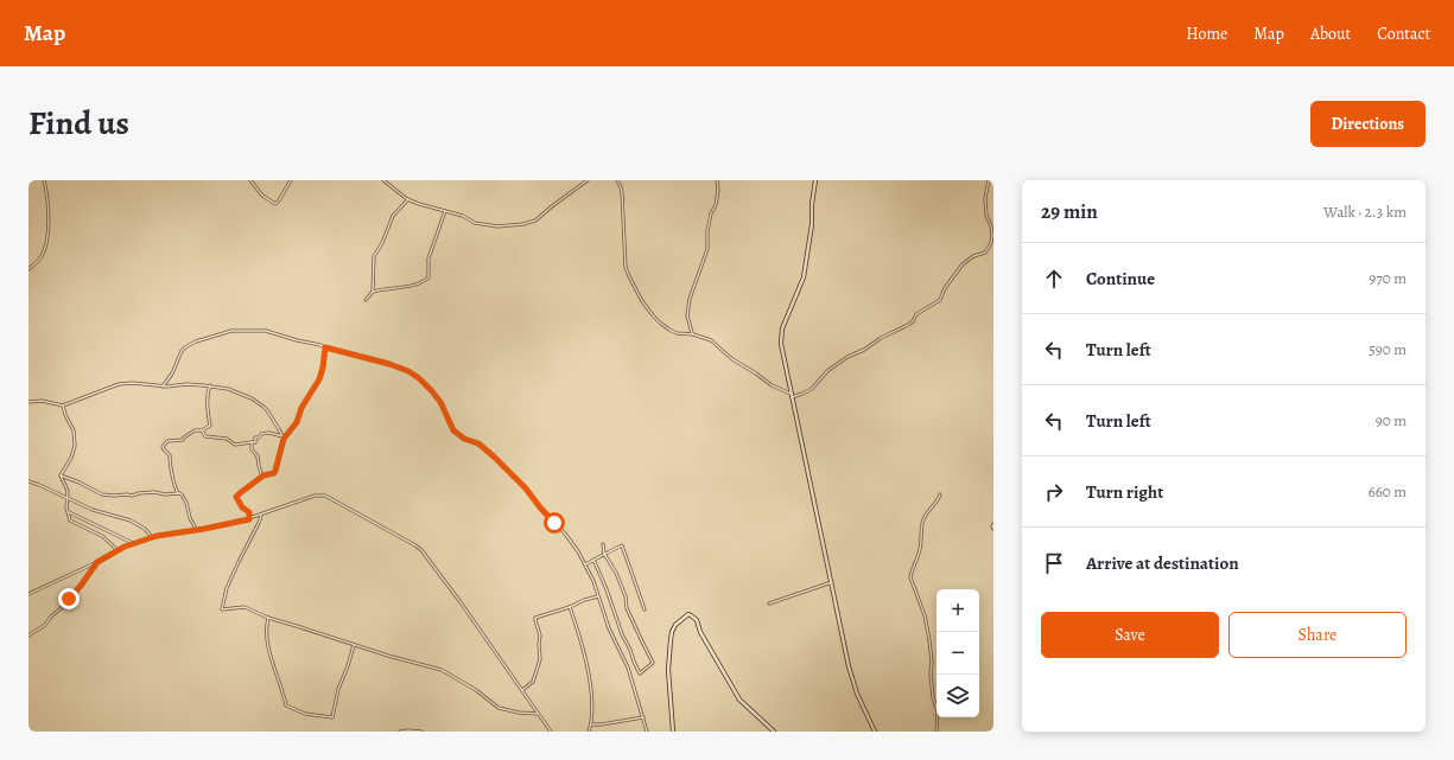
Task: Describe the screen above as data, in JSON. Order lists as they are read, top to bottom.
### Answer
{
  "page": {
    "header": "Map",
    "nav": [
      "Home",
      "Map",
      "About",
      "Contact"
    ],
    "title": "Find us",
    "buttons": [
      "Directions",
      ["Save", "Share"]
    ],
    "heading": ["29 min", "Walk · 2.3 km"],
    "list": [
      ["Continue", "970 m"],
      ["Turn left", "590 m"],
      ["Turn left", "90 m"],
      ["Turn right", "660 m"],
      "Arrive at destination"
    ],
    "map_buttons": ["+", "−"]
  }
}
